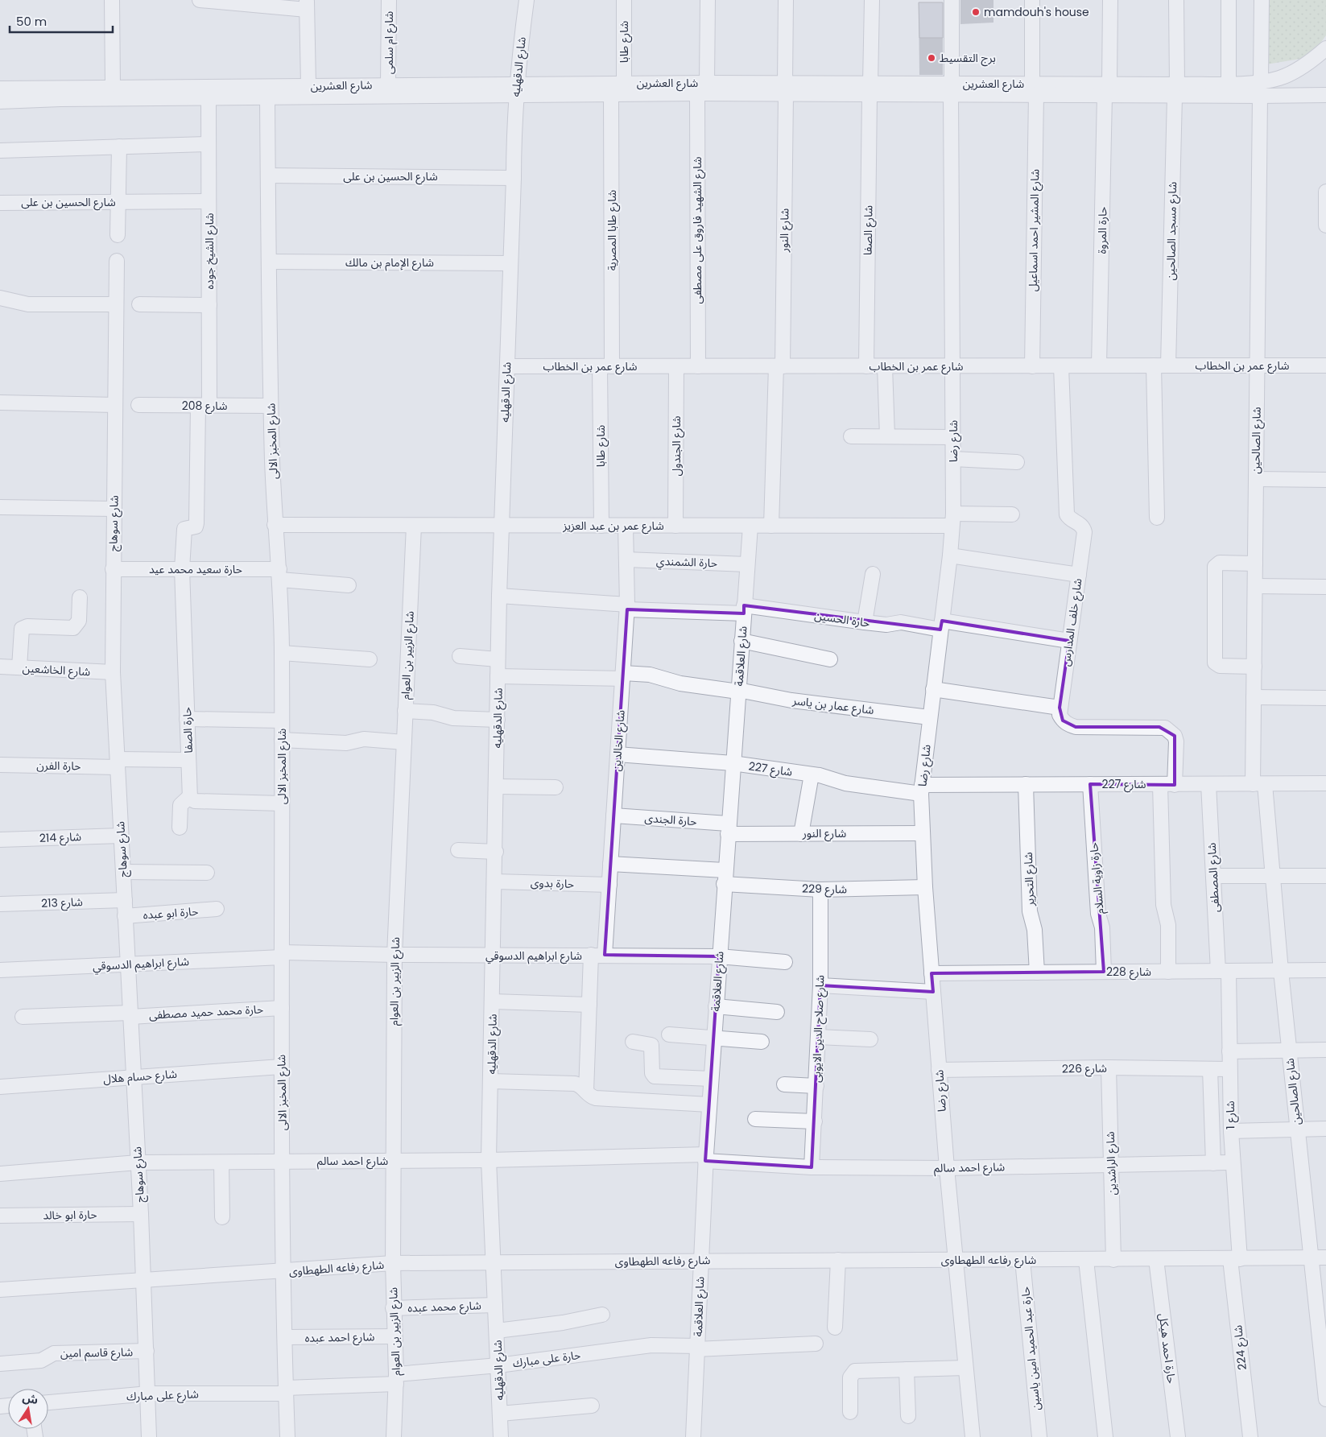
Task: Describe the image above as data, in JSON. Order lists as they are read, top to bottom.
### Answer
{
  "streets": {
    "street": [
      "شارع طابا",
      "شارع ام سلمى",
      "شارع الدقهليه",
      "شارع العشرين",
      "شارع الحسين بن على",
      "شارع طابا المصرية",
      "شارع الشهيد فاروق على مصطفى",
      "شارع النور",
      "شارع الصفا",
      "شارع المشير احمد اسماعيل",
      "حارة المروة",
      "شارع مسجد الصالحين",
      "شارع الشيخ جوده",
      "شارع الإمام بن مالك",
      "شارع عمر بن الخطاب",
      "شارع 208",
      "شارع الصالحين",
      "شارع المخبز الالى",
      "شارع رضا",
      "شارع الجندول",
      "شارع سوهاج",
      "شارع عمر بن عبد العزيز",
      "حارة الشمندي",
      "حارة سعيد محمد عيد",
      "حارة الحسين",
      "شارع خلف المدارس",
      "شارع الزبير بن العوام",
      "شارع العلاقمة",
      "شارع الخاشعين",
      "شارع عمار بن ياسر",
      "حارة الصفا",
      "شارع الخالدين",
      "حارة الفرن",
      "شارع 227",
      "حارة الجندى",
      "شارع 214",
      "شارع المصطفى",
      "حارة زاوية السلام",
      "شارع التحرير",
      "حارة بدوى",
      "شارع 229",
      "شارع 213",
      "حارة ابو عبده",
      "شارع ابراهيم الدسوقي",
      "شارع 228",
      "حارة محمد حميد مصطفى",
      "شارع صلاح الدين الايوبى",
      "شارع 226",
      "شارع حسام هلال",
      "شارع 1",
      "شارع احمد سالم",
      "شارع الراشدين",
      "حارة ابو خالد",
      "شارع رفاعه الطهطاوى",
      "شارع محمد عبده",
      "شارع احمد عبده",
      "شارع 224",
      "حارة عبد الحميد امين ياسين",
      "حارة احمد هيكل",
      "شارع قاسم امين",
      "حارة على مبارك",
      "شارع على مبارك"
    ]
  },
  "crossings": [
    ["شارع طابا", "شارع العشرين"],
    ["شارع طابا", "شارع طابا المصرية"],
    ["شارع طابا", "شارع عمر بن الخطاب"],
    ["شارع طابا", "شارع عمر بن عبد العزيز"],
    ["شارع ام سلمى", "شارع العشرين"],
    ["شارع الدقهليه", "شارع العشرين"],
    ["شارع الدقهليه", "شارع الحسين بن على"],
    ["شارع الدقهليه", "شارع الإمام بن مالك"],
    ["شارع الدقهليه", "شارع عمر بن الخطاب"],
    ["شارع الدقهليه", "شارع عمر بن عبد العزيز"],
    ["شارع الدقهليه", "حارة الحسين"],
    ["شارع الدقهليه", "شارع عمار بن ياسر"],
    ["شارع الدقهليه", "حارة بدوى"],
    ["شارع الدقهليه", "شارع ابراهيم الدسوقي"],
    ["شارع الدقهليه", "شارع احمد سالم"],
    ["شارع الدقهليه", "شارع رفاعه الطهطاوى"],
    ["شارع الدقهليه", "شارع محمد عبده"],
    ["شارع الدقهليه", "حارة على مبارك"],
    ["شارع العشرين", "شارع طابا المصرية"],
    ["شارع العشرين", "شارع الشهيد فاروق على مصطفى"],
    ["شارع العشرين", "شارع النور"],
    ["شارع العشرين", "شارع الصفا"],
    ["شارع العشرين", "شارع المشير احمد اسماعيل"],
    ["شارع العشرين", "حارة المروة"],
    ["شارع العشرين", "شارع مسجد الصالحين"],
    ["شارع العشرين", "شارع الشيخ جوده"],
    ["شارع العشرين", "شارع الصالحين"],
    ["شارع العشرين", "شارع المخبز الالى"],
    ["شارع العشرين", "شارع رضا"],
    ["شارع الحسين بن على", "شارع الشيخ جوده"],
    ["شارع الحسين بن على", "شارع المخبز الالى"],
    ["شارع طابا المصرية", "شارع عمر بن الخطاب"],
    ["شارع الشهيد فاروق على مصطفى", "شارع عمر بن الخطاب"],
    ["شارع النور", "شارع عمر بن الخطاب"],
    ["شارع النور", "شارع رضا"],
    ["شارع النور", "شارع عمر بن عبد العزيز"],
    ["شارع النور", "شارع العلاقمة"],
    ["شارع النور", "حارة الجندى"],
    ["شارع الصفا", "شارع عمر بن الخطاب"],
    ["شارع المشير احمد اسماعيل", "شارع عمر بن الخطاب"],
    ["حارة المروة", "شارع عمر بن الخطاب"],
    ["شارع مسجد الصالحين", "شارع عمر بن الخطاب"],
    ["شارع الشيخ جوده", "شارع 208"],
    ["شارع الشيخ جوده", "حارة سعيد محمد عيد"],
    ["شارع الشيخ جوده", "حارة الصفا"],
    ["شارع الإمام بن مالك", "شارع المخبز الالى"],
    ["شارع عمر بن الخطاب", "شارع الصالحين"],
    ["شارع عمر بن الخطاب", "شارع رضا"],
    ["شارع عمر بن الخطاب", "شارع الجندول"],
    ["شارع عمر بن الخطاب", "شارع خلف المدارس"],
    ["شارع 208", "شارع المخبز الالى"],
    ["شارع الصالحين", "شارع 227"],
    ["شارع الصالحين", "شارع 228"],
    ["شارع الصالحين", "شارع رفاعه الطهطاوى"],
    ["شارع المخبز الالى", "شارع عمر بن عبد العزيز"],
    ["شارع المخبز الالى", "حارة سعيد محمد عيد"],
    ["شارع المخبز الالى", "شارع ابراهيم الدسوقي"],
    ["شارع المخبز الالى", "حارة محمد حميد مصطفى"],
    ["شارع المخبز الالى", "شارع حسام هلال"],
    ["شارع المخبز الالى", "شارع احمد سالم"],
    ["شارع المخبز الالى", "شارع رفاعه الطهطاوى"],
    ["شارع المخبز الالى", "شارع احمد عبده"],
    ["شارع المخبز الالى", "شارع على مبارك"],
    ["شارع رضا", "شارع عمر بن عبد العزيز"],
    ["شارع رضا", "حارة الحسين"],
    ["شارع رضا", "شارع عمار بن ياسر"],
    ["شارع رضا", "شارع 227"],
    ["شارع رضا", "شارع 229"],
    ["شارع رضا", "شارع 228"],
    ["شارع رضا", "شارع 226"],
    ["شارع رضا", "شارع احمد سالم"],
    ["شارع رضا", "شارع رفاعه الطهطاوى"],
    ["شارع الجندول", "شارع عمر بن عبد العزيز"],
    ["شارع سوهاج", "حارة سعيد محمد عيد"],
    ["شارع سوهاج", "شارع الخاشعين"],
    ["شارع سوهاج", "حارة الفرن"],
    ["شارع سوهاج", "شارع 214"],
    ["شارع سوهاج", "شارع 213"],
    ["شارع سوهاج", "حارة ابو عبده"],
    ["شارع سوهاج", "شارع ابراهيم الدسوقي"],
    ["شارع سوهاج", "حارة محمد حميد مصطفى"],
    ["شارع سوهاج", "شارع حسام هلال"],
    ["شارع سوهاج", "شارع احمد سالم"],
    ["شارع سوهاج", "حارة ابو خالد"],
    ["شارع سوهاج", "شارع رفاعه الطهطاوى"],
    ["شارع سوهاج", "شارع قاسم امين"],
    ["شارع سوهاج", "شارع على مبارك"],
    ["شارع عمر بن عبد العزيز", "شارع الزبير بن العوام"],
    ["شارع عمر بن عبد العزيز", "شارع العلاقمة"],
    ["شارع عمر بن عبد العزيز", "شارع الخالدين"],
    ["حارة الشمندي", "شارع العلاقمة"],
    ["حارة الشمندي", "شارع الخالدين"],
    ["حارة سعيد محمد عيد", "حارة الصفا"],
    ["حارة الحسين", "شارع خلف المدارس"],
    ["حارة الحسين", "شارع العلاقمة"],
    ["حارة الحسين", "شارع الخالدين"],
    ["شارع الزبير بن العوام", "شارع ابراهيم الدسوقي"],
    ["شارع الزبير بن العوام", "شارع احمد سالم"],
    ["شارع الزبير بن العوام", "شارع رفاعه الطهطاوى"],
    ["شارع الزبير بن العوام", "شارع محمد عبده"],
    ["شارع الزبير بن العوام", "شارع احمد عبده"],
    ["شارع الزبير بن العوام", "حارة على مبارك"],
    ["شارع الزبير بن العوام", "شارع على مبارك"],
    ["شارع العلاقمة", "شارع عمار بن ياسر"],
    ["شارع العلاقمة", "شارع 227"],
    ["شارع العلاقمة", "حارة الجندى"],
    ["شارع العلاقمة", "شارع 229"],
    ["شارع العلاقمة", "شارع ابراهيم الدسوقي"],
    ["شارع العلاقمة", "شارع احمد سالم"],
    ["شارع العلاقمة", "شارع رفاعه الطهطاوى"],
    ["شارع العلاقمة", "حارة على مبارك"],
    ["شارع عمار بن ياسر", "شارع الخالدين"],
    ["حارة الصفا", "حارة الفرن"],
    ["شارع الخالدين", "شارع 227"],
    ["شارع الخالدين", "حارة الجندى"],
    ["شارع الخالدين", "حارة بدوى"],
    ["شارع الخالدين", "شارع 229"],
    ["شارع الخالدين", "شارع ابراهيم الدسوقي"],
    ["شارع 227", "شارع المصطفى"],
    ["شارع 227", "حارة زاوية السلام"],
    ["شارع 227", "شارع التحرير"],
    ["شارع المصطفى", "شارع 228"],
    ["شارع المصطفى", "شارع 1"],
    ["حارة زاوية السلام", "شارع 228"],
    ["شارع التحرير", "شارع 228"],
    ["شارع 229", "شارع صلاح الدين الايوبى"],
    ["شارع 228", "شارع 1"],
    ["شارع صلاح الدين الايوبى", "شارع احمد سالم"],
    ["شارع 226", "شارع 1"],
    ["شارع 226", "شارع الراشدين"],
    ["شارع 1", "شارع احمد سالم"],
    ["شارع 1", "شارع رفاعه الطهطاوى"],
    ["شارع 1", "شارع 224"],
    ["شارع احمد سالم", "شارع الراشدين"],
    ["شارع الراشدين", "شارع رفاعه الطهطاوى"],
    ["شارع رفاعه الطهطاوى", "شارع 224"],
    ["شارع رفاعه الطهطاوى", "حارة عبد الحميد امين ياسين"],
    ["شارع رفاعه الطهطاوى", "حارة احمد هيكل"],
    ["حارة على مبارك", "شارع على مبارك"]
  ],
  "places": ["mamdouh's house", "برج التقسيط"],
  "scale_bar": "50 m",
  "north": "top"
}
